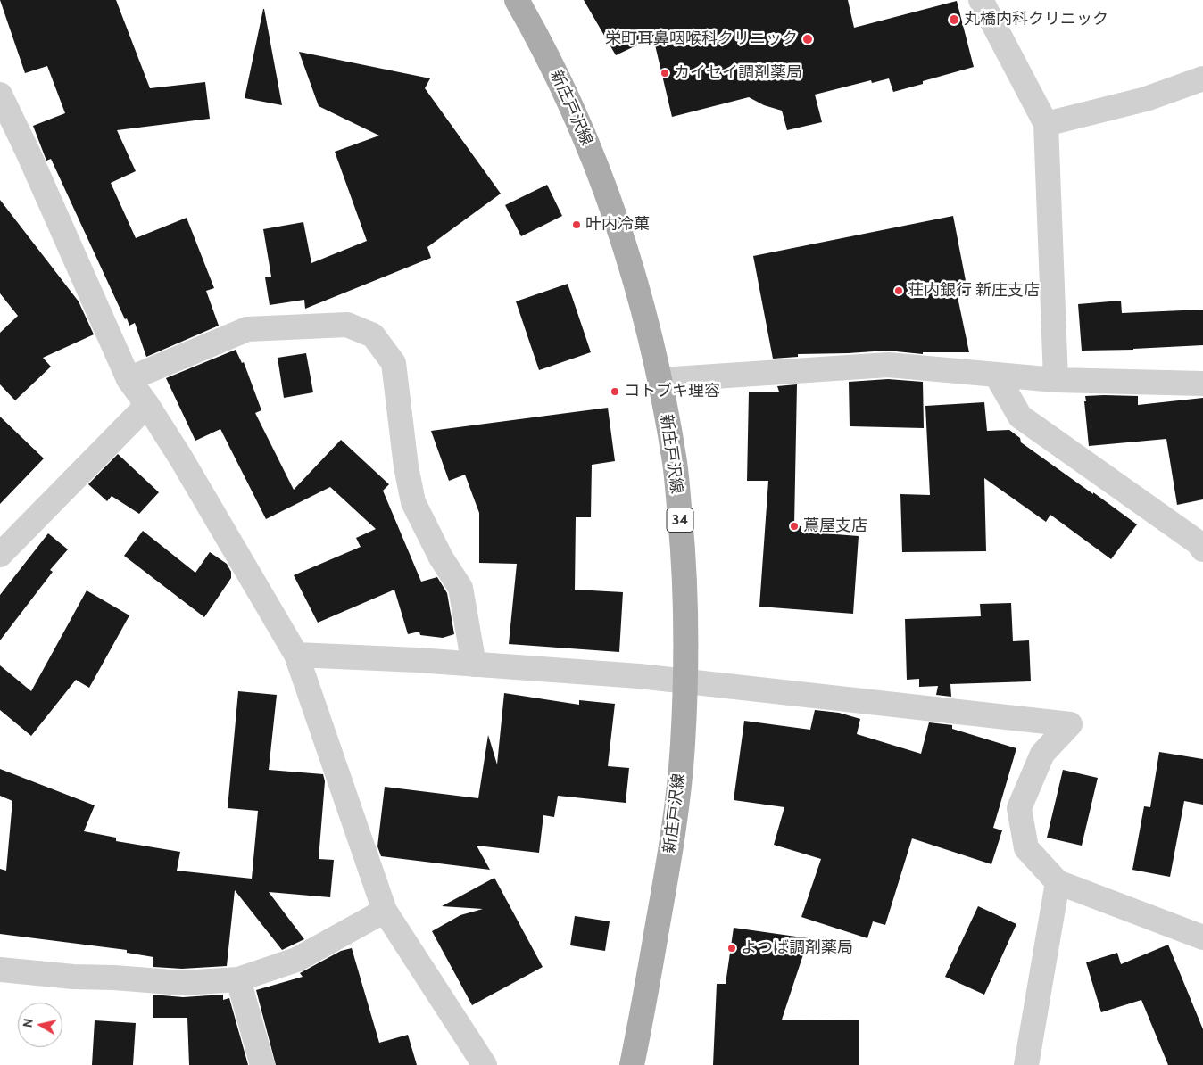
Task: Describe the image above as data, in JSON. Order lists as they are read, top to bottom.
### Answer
{
  "streets": {
    "main road": ["新庄戸沢線", "34"]
  },
  "places": [
    "丸橋内科クリニック",
    "栄町耳鼻咽喉科クリニック",
    "カイセイ調剤薬局",
    "叶内冷菓",
    "荘内銀行 新庄支店",
    "コトブキ理容",
    "蔦屋支店",
    "よつば調剤薬局"
  ],
  "north": "left"
}
